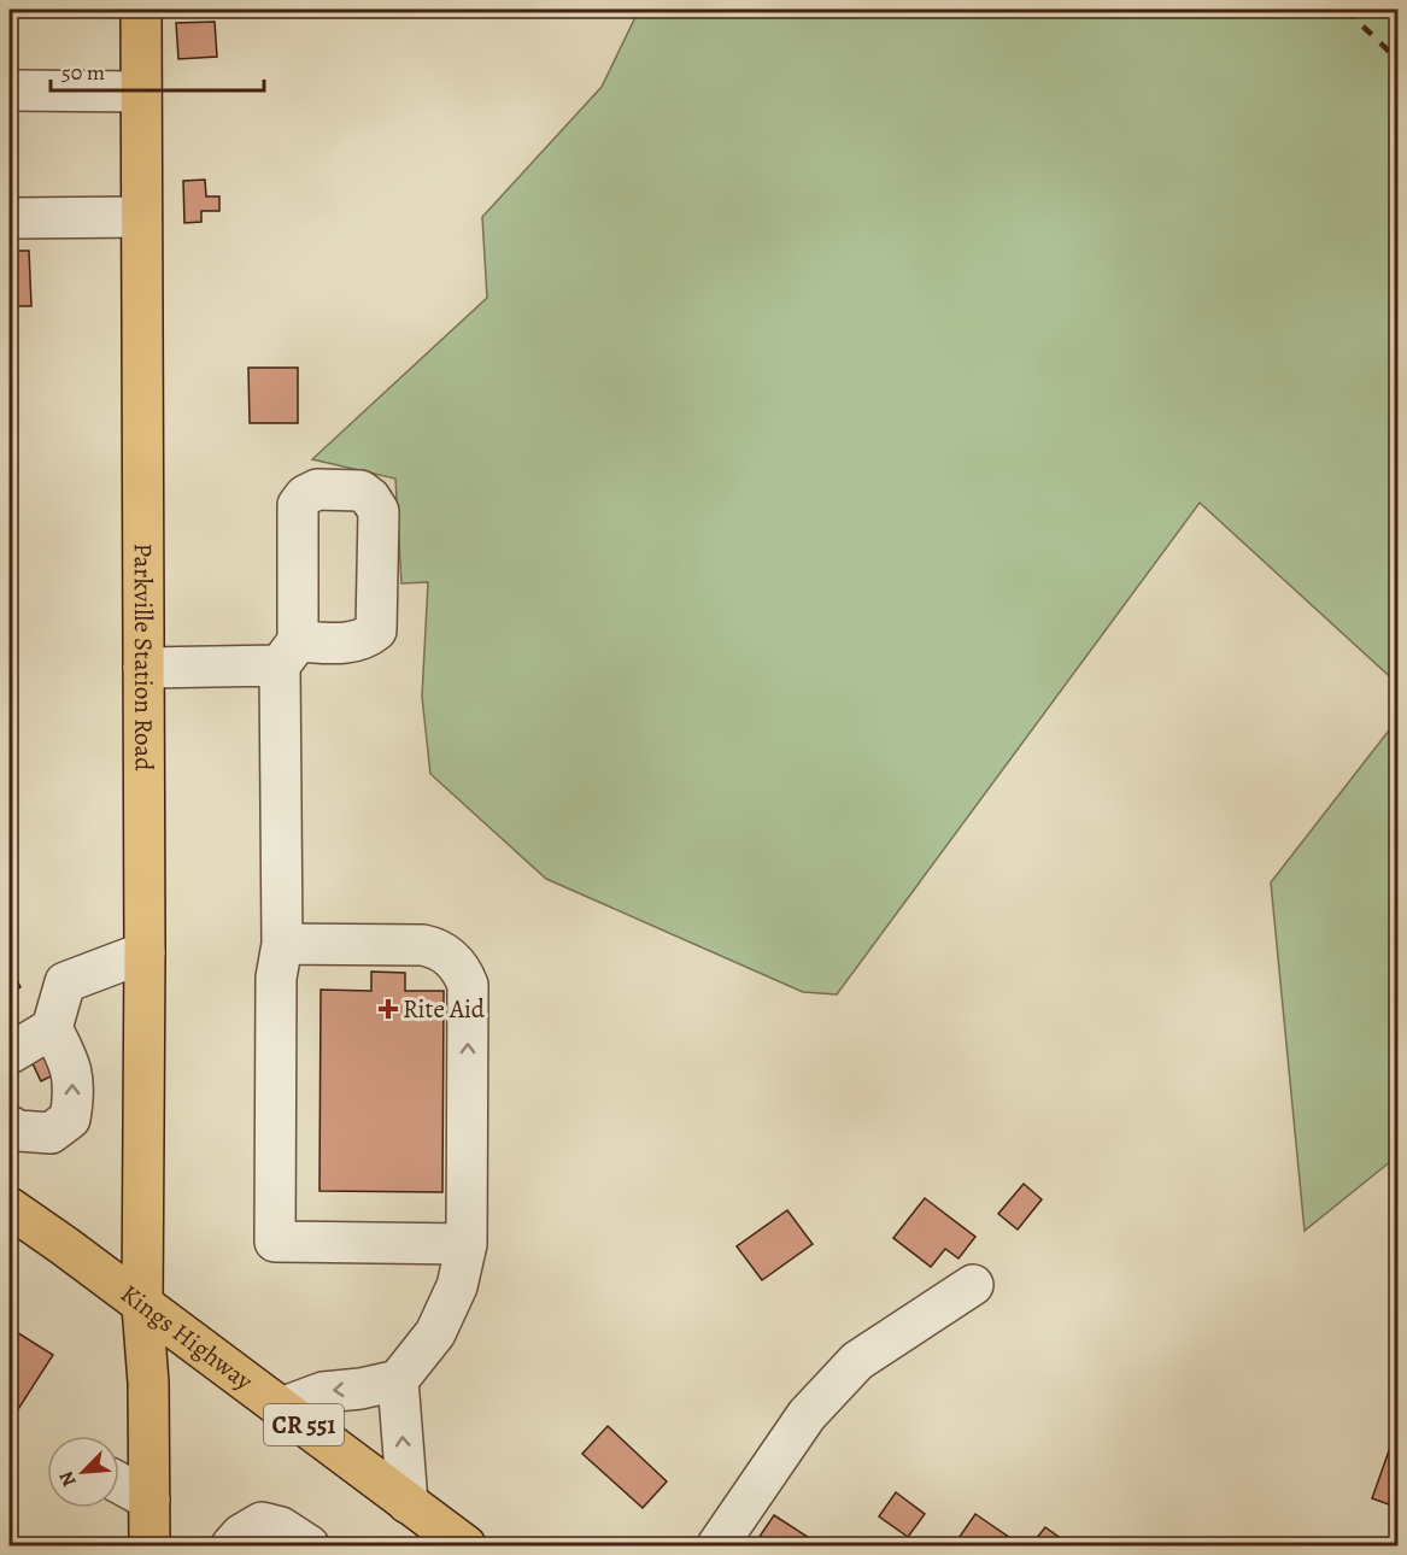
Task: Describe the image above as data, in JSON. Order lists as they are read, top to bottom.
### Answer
{
  "streets": {
    "main road": ["Parkville Station Road", "Kings Highway", "CR 551"]
  },
  "crossings": [
    ["Parkville Station Road", "Kings Highway"]
  ],
  "places": {
    "health": ["Rite Aid"]
  },
  "scale_bar": "50 m",
  "north": "bottom left"
}
